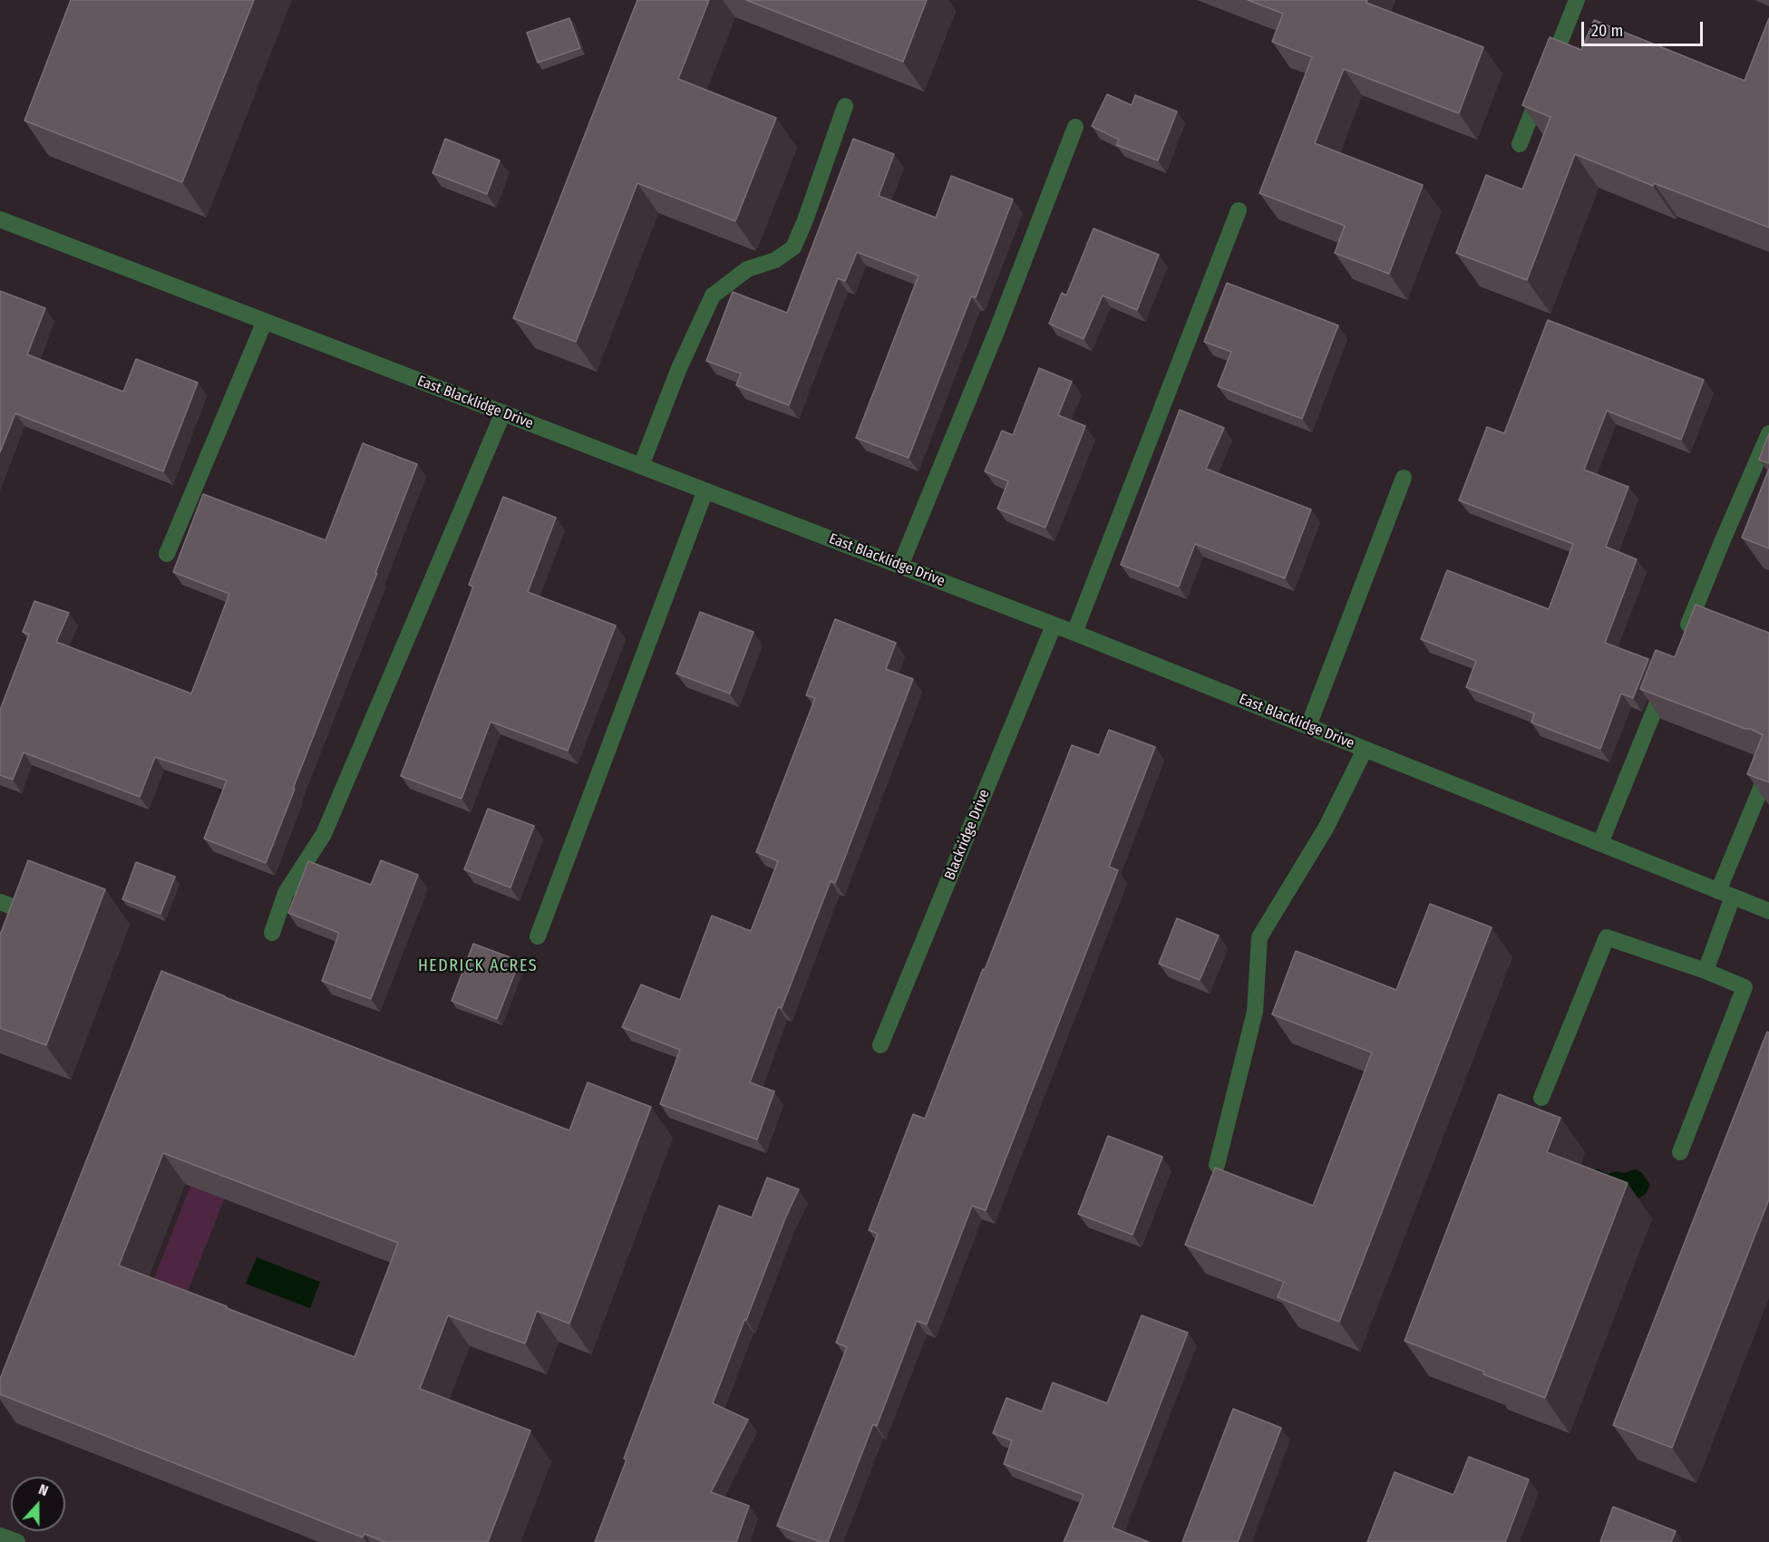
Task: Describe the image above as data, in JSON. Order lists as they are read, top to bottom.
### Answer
{
  "streets": {
    "street": ["East Blacklidge Drive", "Blackridge Drive"]
  },
  "crossings": [
    ["East Blacklidge Drive", "Blackridge Drive"]
  ],
  "districts": ["HEDRICK ACRES"],
  "scale_bar": "20 m",
  "north": "top"
}
